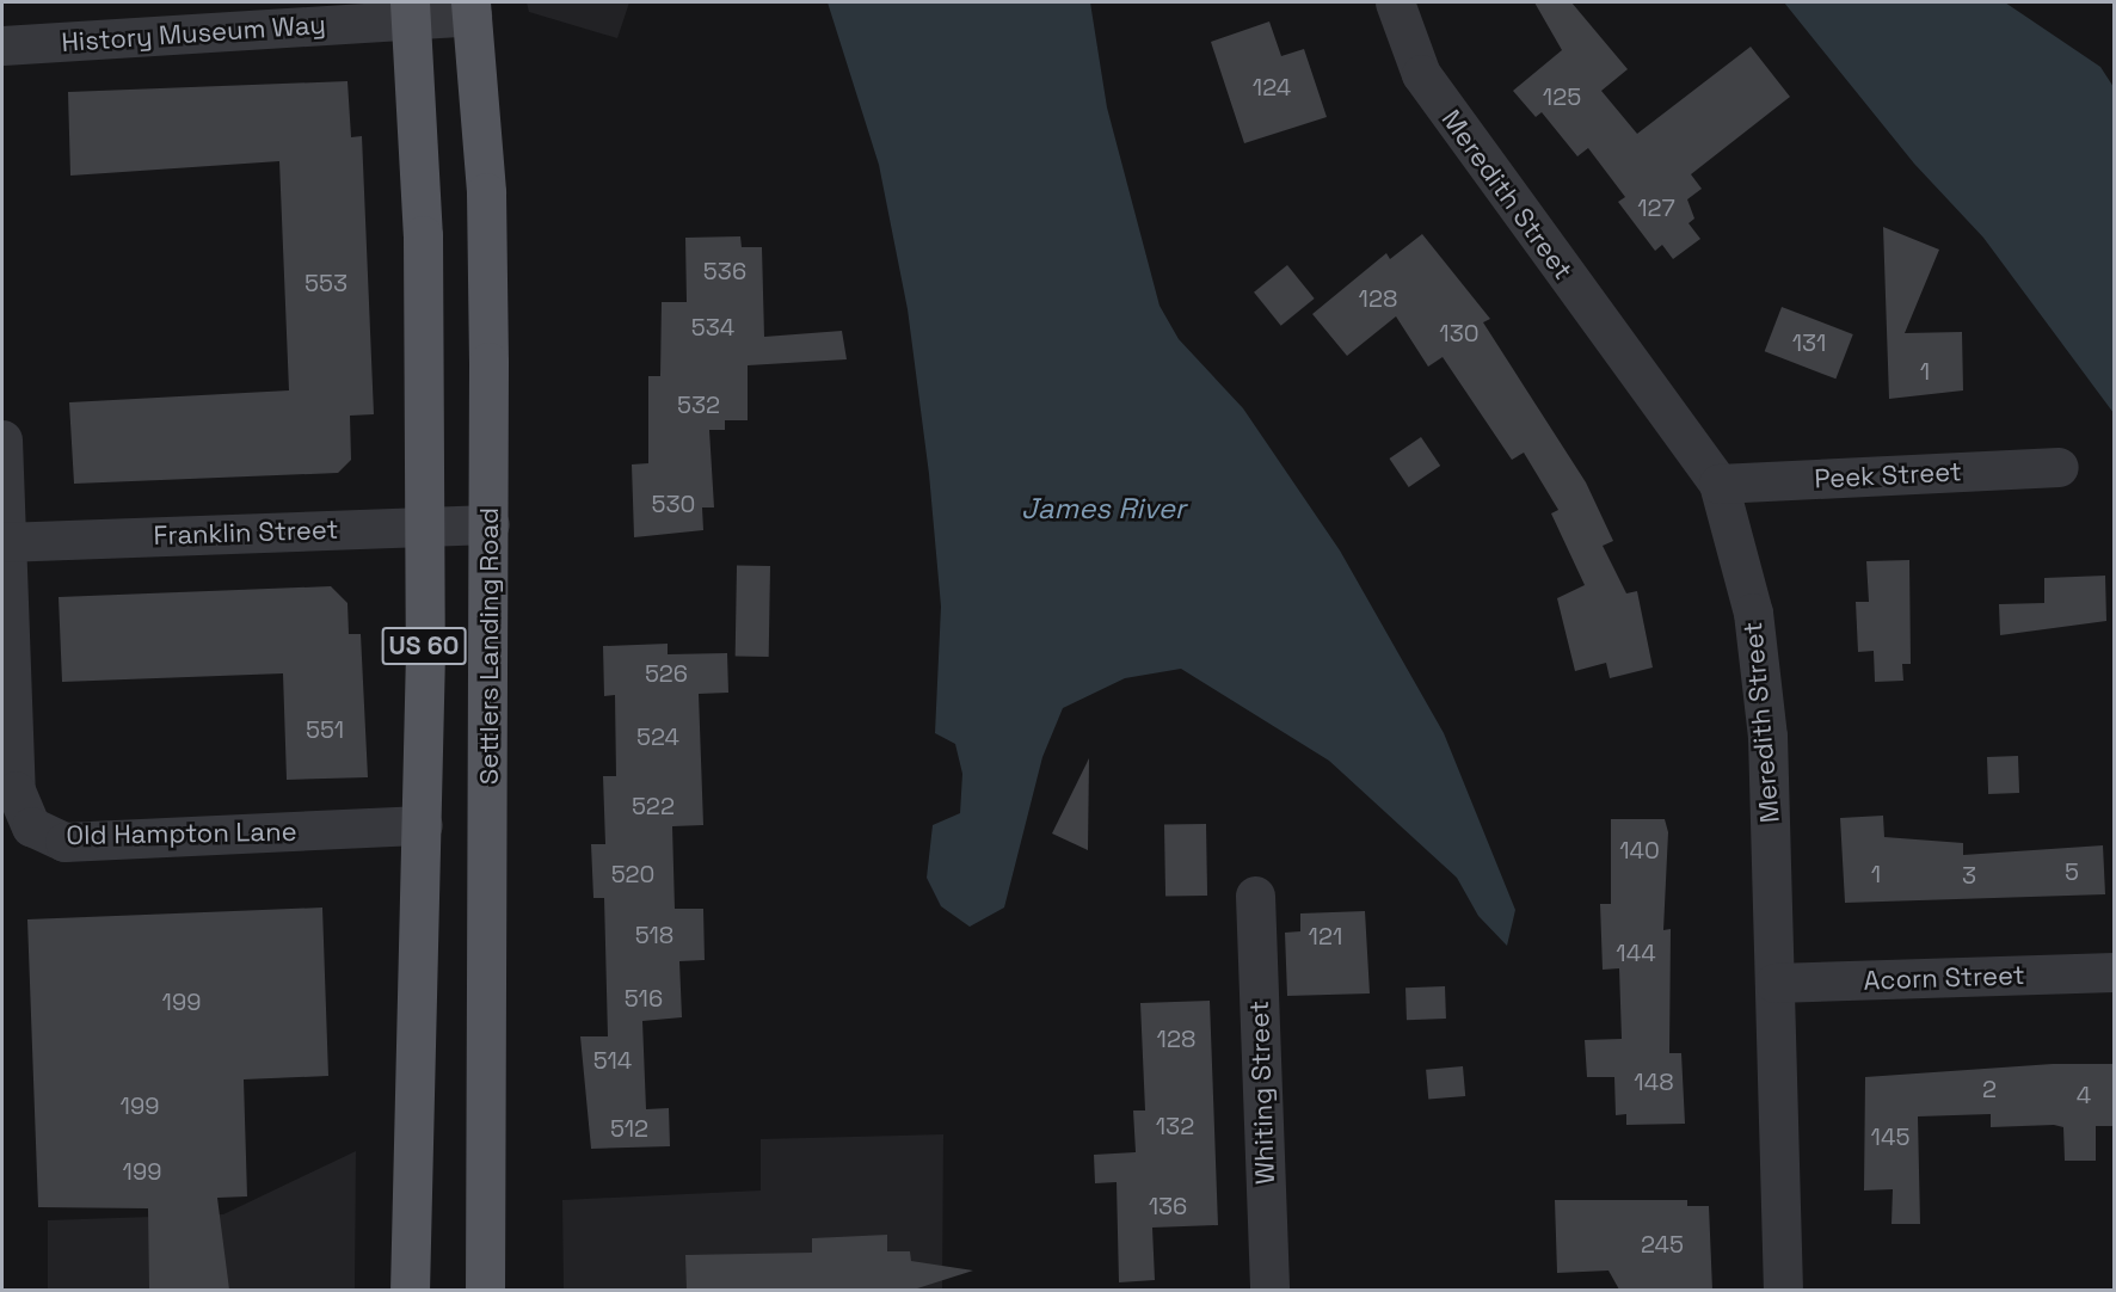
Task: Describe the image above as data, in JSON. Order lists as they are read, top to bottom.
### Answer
{
  "streets": {
    "main road": ["US 60", "Settlers Landing Road"],
    "street": [
      "History Museum Way",
      "Meredith Street",
      "Peek Street",
      "Franklin Street",
      "Old Hampton Lane",
      "Acorn Street",
      "Whiting Street"
    ]
  },
  "crossings": [
    ["History Museum Way", "US 60"],
    ["History Museum Way", "Settlers Landing Road"],
    ["Meredith Street", "Peek Street"],
    ["Meredith Street", "Acorn Street"],
    ["Franklin Street", "US 60"],
    ["Franklin Street", "Settlers Landing Road"],
    ["Franklin Street", "Old Hampton Lane"],
    ["US 60", "Old Hampton Lane"]
  ],
  "water": ["James River"],
  "house_numbers": [
    "124",
    "125",
    "127",
    "536",
    "553",
    "128",
    "534",
    "130",
    "131",
    "1",
    "532",
    "530",
    "526",
    "551",
    "524",
    "522",
    "140",
    "5",
    "520",
    "1",
    "3",
    "518",
    "121",
    "144",
    "516",
    "199",
    "128",
    "514",
    "148",
    "2",
    "4",
    "199",
    "132",
    "512",
    "145",
    "199",
    "136",
    "245"
  ]
}
